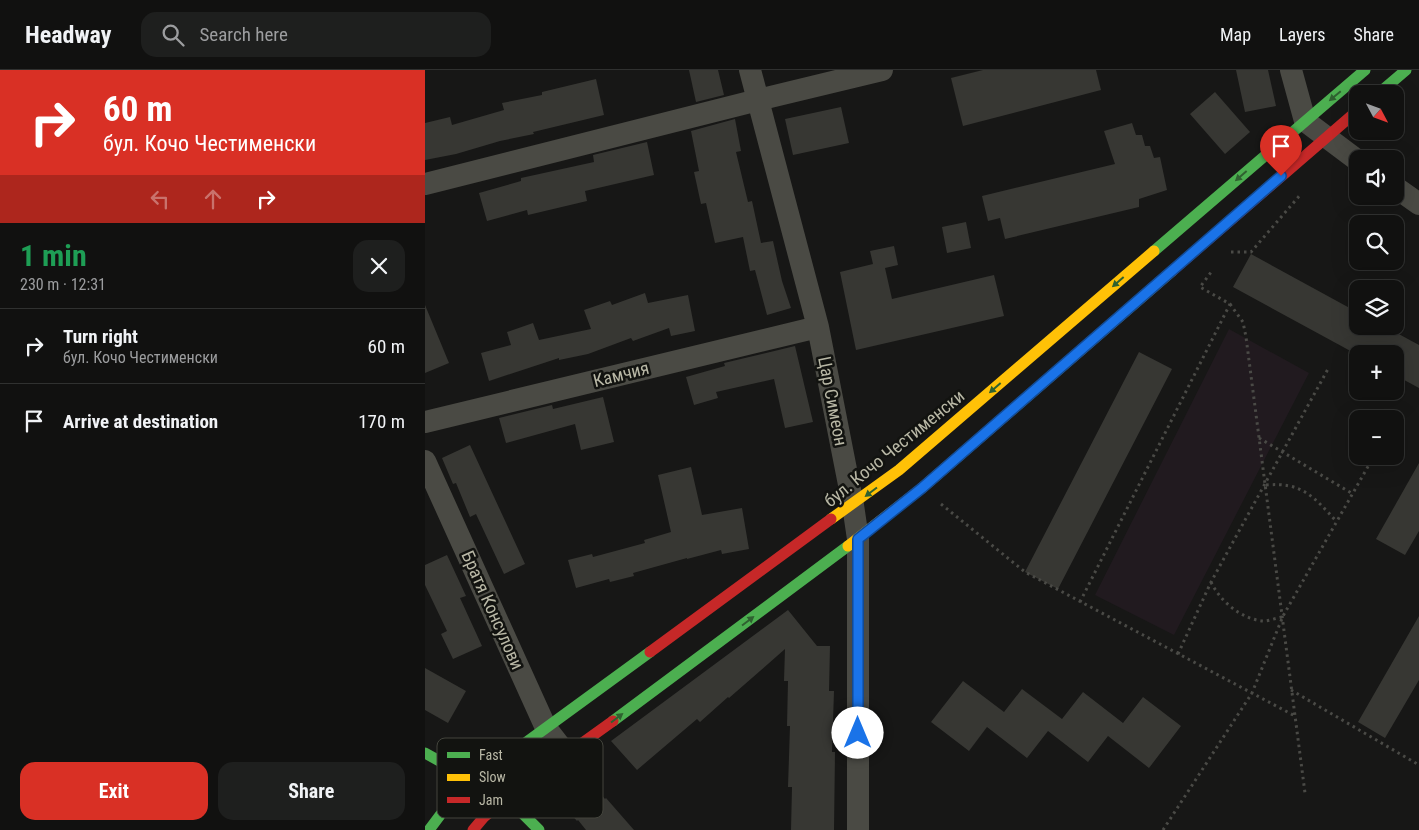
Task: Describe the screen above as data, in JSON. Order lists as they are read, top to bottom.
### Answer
{
  "streets": {
    "street": [
      "Камчия",
      "Цар Симеон",
      "бул. Кочо Честименски",
      "Братя Консулови"
    ]
  },
  "crossings": [
    ["Камчия", "Цар Симеон"],
    ["Цар Симеон", "бул. Кочо Честименски"],
    ["бул. Кочо Честименски", "Братя Консулови"]
  ],
  "legend": ["Fast", "Slow", "Jam"],
  "north": "bottom right",
  "page": {
    "header": "Headway",
    "search": "Search here",
    "nav": ["Map", "Layers", "Share"],
    "turn": ["60 m", "бул. Кочо Честименски"],
    "map_buttons": ["+", "−"],
    "heading": ["1 min", "230 m · 12:31"],
    "list": [
      {
        "name": "Turn right",
        "note": "бул. Кочо Честименски",
        "value": "60 m"
      },
      {
        "name": "Arrive at destination",
        "value": "170 m"
      }
    ],
    "buttons": ["Exit", "Share"]
  }
}
